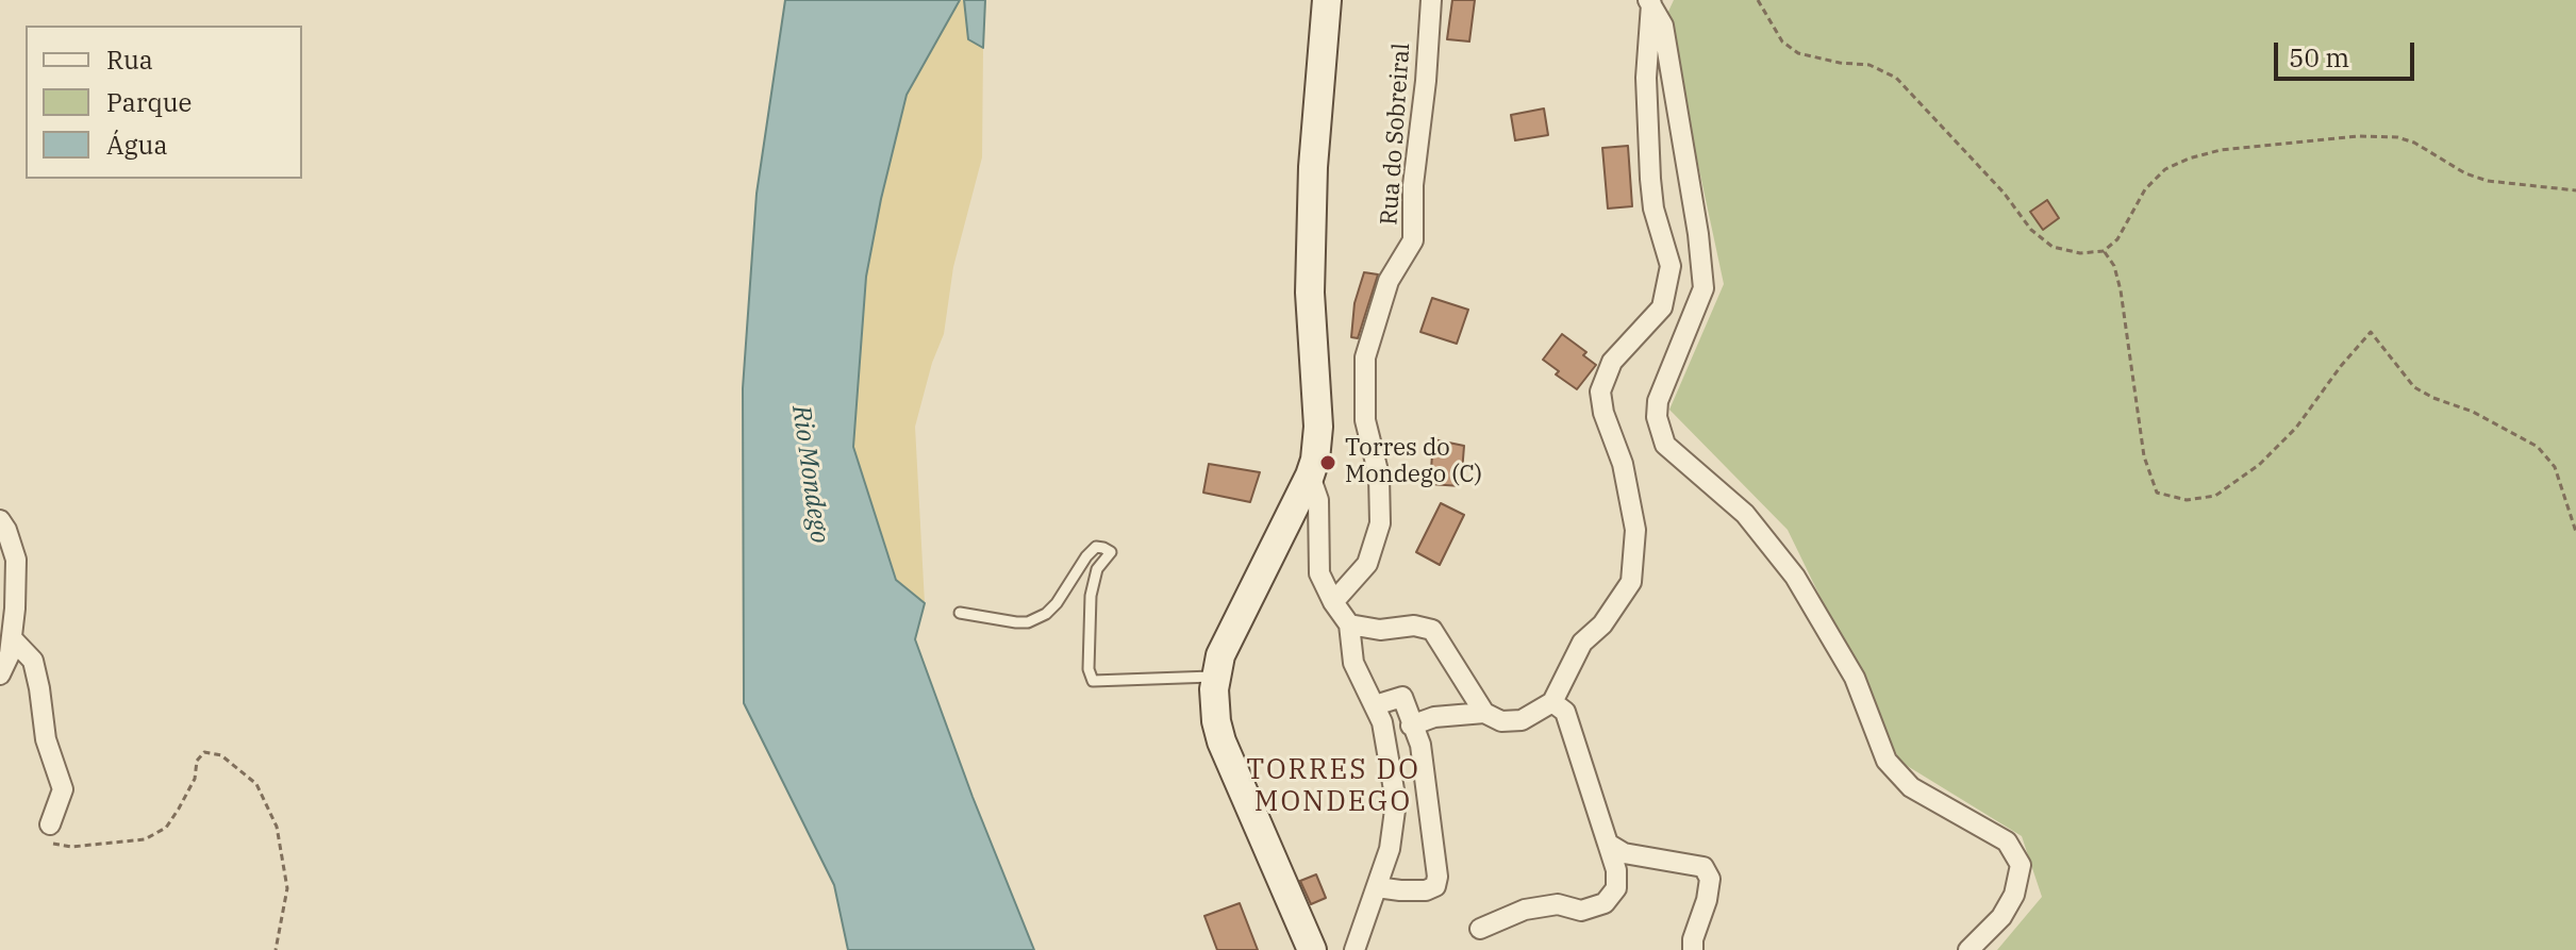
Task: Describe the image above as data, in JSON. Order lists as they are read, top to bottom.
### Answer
{
  "streets": {
    "street": ["Rua do Sobreiral"]
  },
  "districts": ["TORRES DO MONDEGO"],
  "water": ["Rio Mondego"],
  "places": ["Torres do Mondego (C)"],
  "legend": ["Rua", "Parque", "Água"],
  "scale_bar": "50 m"
}
